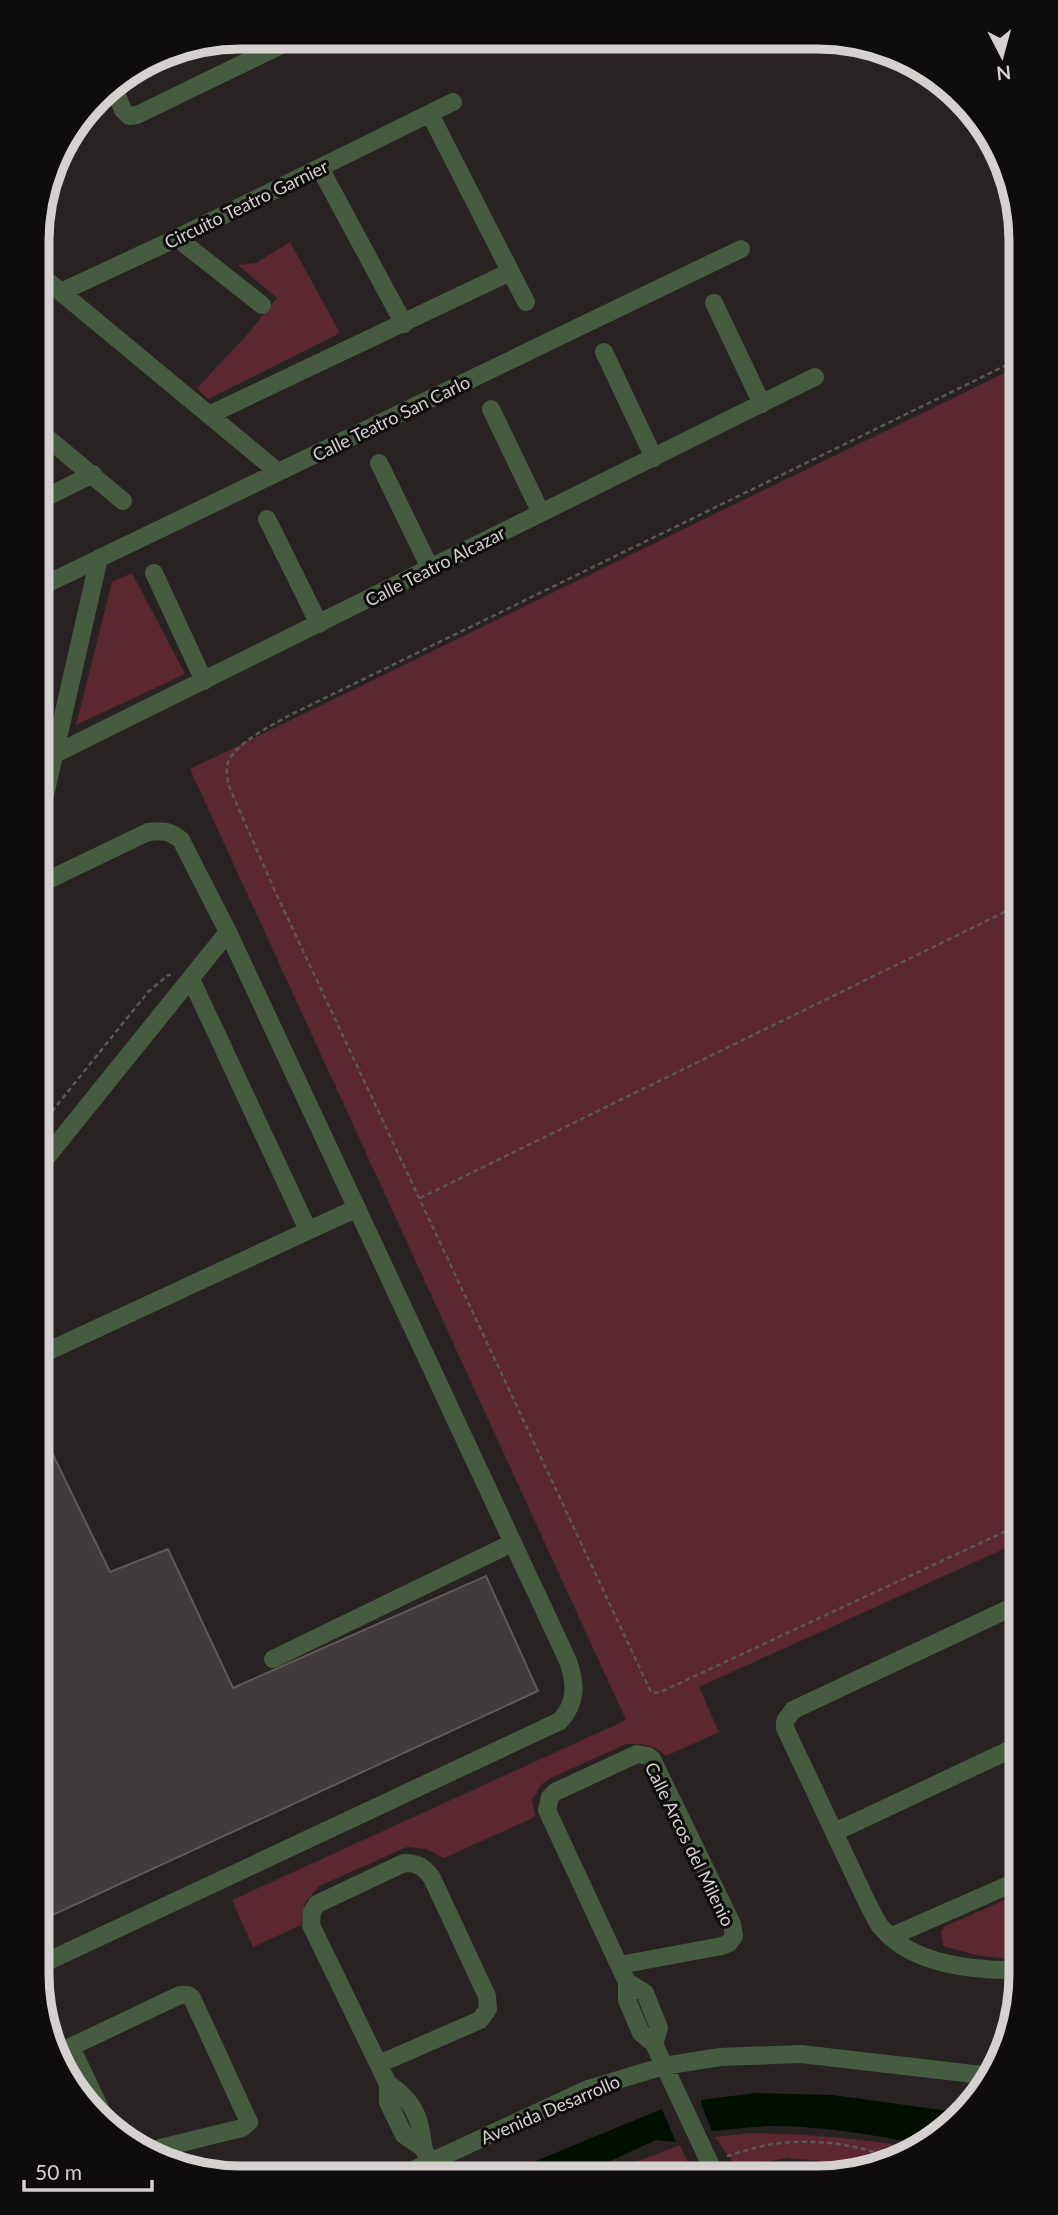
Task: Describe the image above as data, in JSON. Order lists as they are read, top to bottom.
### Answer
{
  "streets": {
    "street": [
      "Circuito Teatro Garnier",
      "Calle Teatro San Carlo",
      "Calle Teatro Alcazar",
      "Calle Arcos del Milenio",
      "Avenida Desarrollo"
    ]
  },
  "crossings": [
    ["Calle Arcos del Milenio", "Avenida Desarrollo"]
  ],
  "scale_bar": "50 m",
  "north": "bottom"
}
